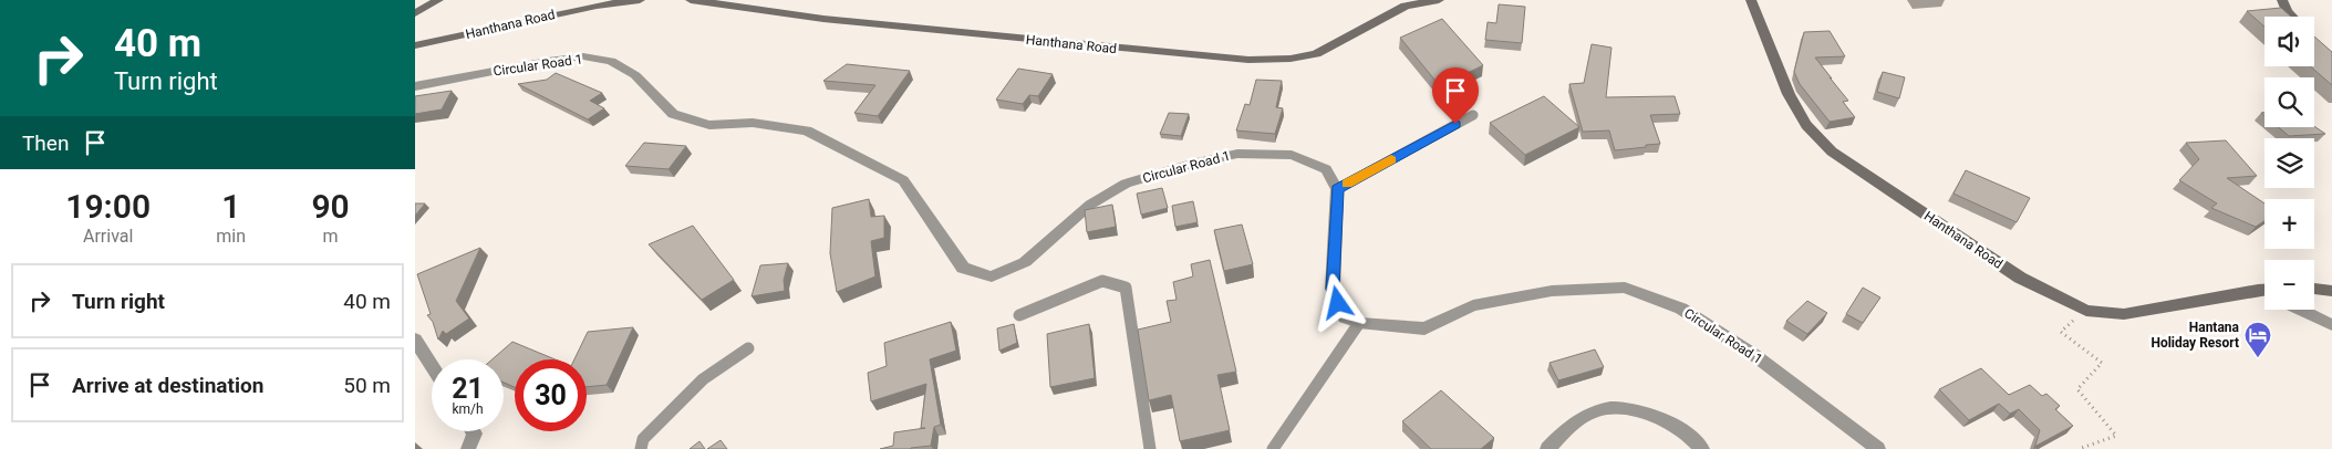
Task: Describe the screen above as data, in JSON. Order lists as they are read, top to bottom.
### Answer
{
  "streets": {
    "street": ["Hanthana Road", "Circular Road 1"]
  },
  "places": {
    "hotel": ["Hantana Holiday Resort"]
  },
  "page": {
    "turn": ["40 m", "Turn right"],
    "map_buttons": ["+", "−"],
    "then": "Then",
    "eta": [
      "19:00",
      "Arrival",
      "1",
      "min",
      "90",
      "m"
    ],
    "list": [
      {
        "name": "Turn right",
        "value": "40 m"
      },
      {
        "name": "Arrive at destination",
        "value": "50 m"
      }
    ],
    "speed": "21 km/h",
    "limit": "30"
  }
}
